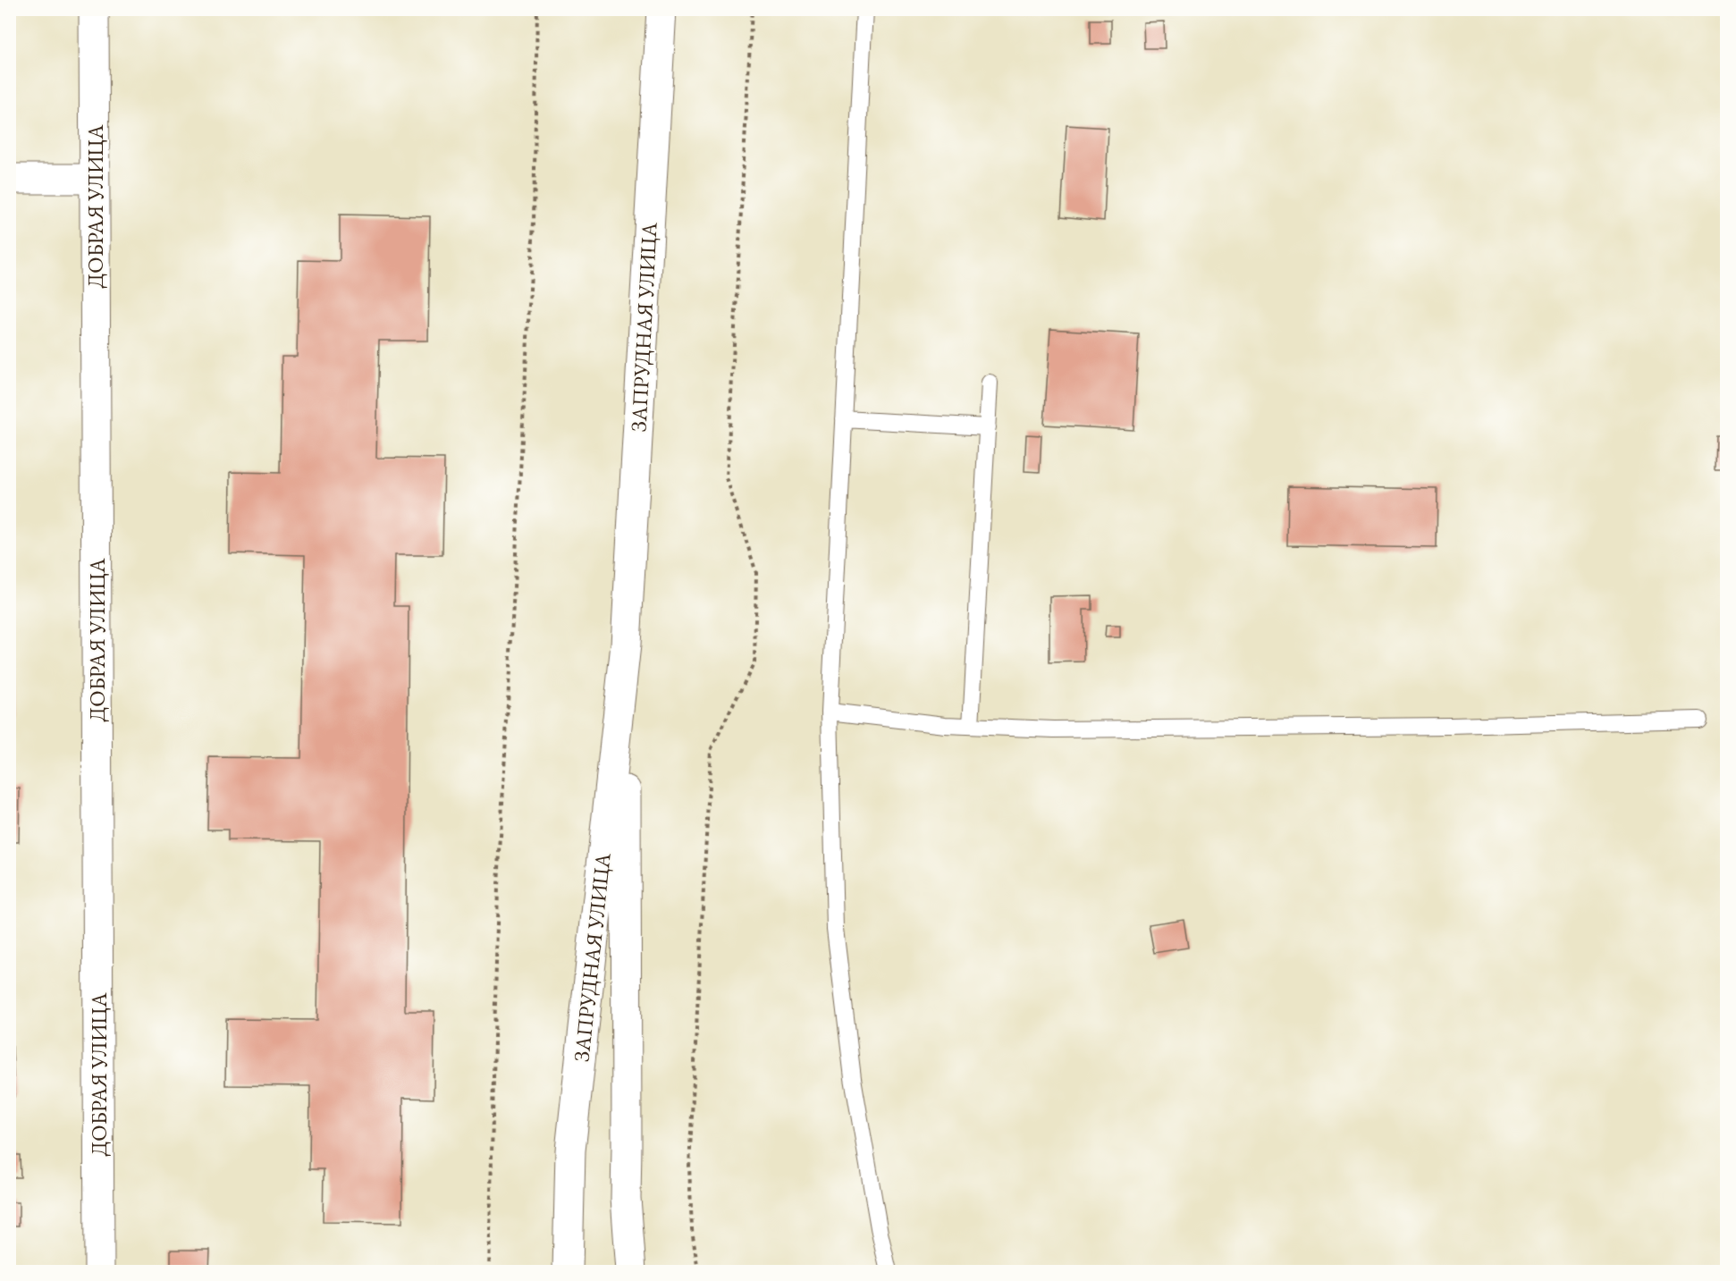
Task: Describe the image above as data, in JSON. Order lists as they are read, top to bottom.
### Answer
{
  "streets": {
    "main road": ["ДОБРАЯ УЛИЦА", "ЗАПРУДНАЯ УЛИЦА"]
  }
}
